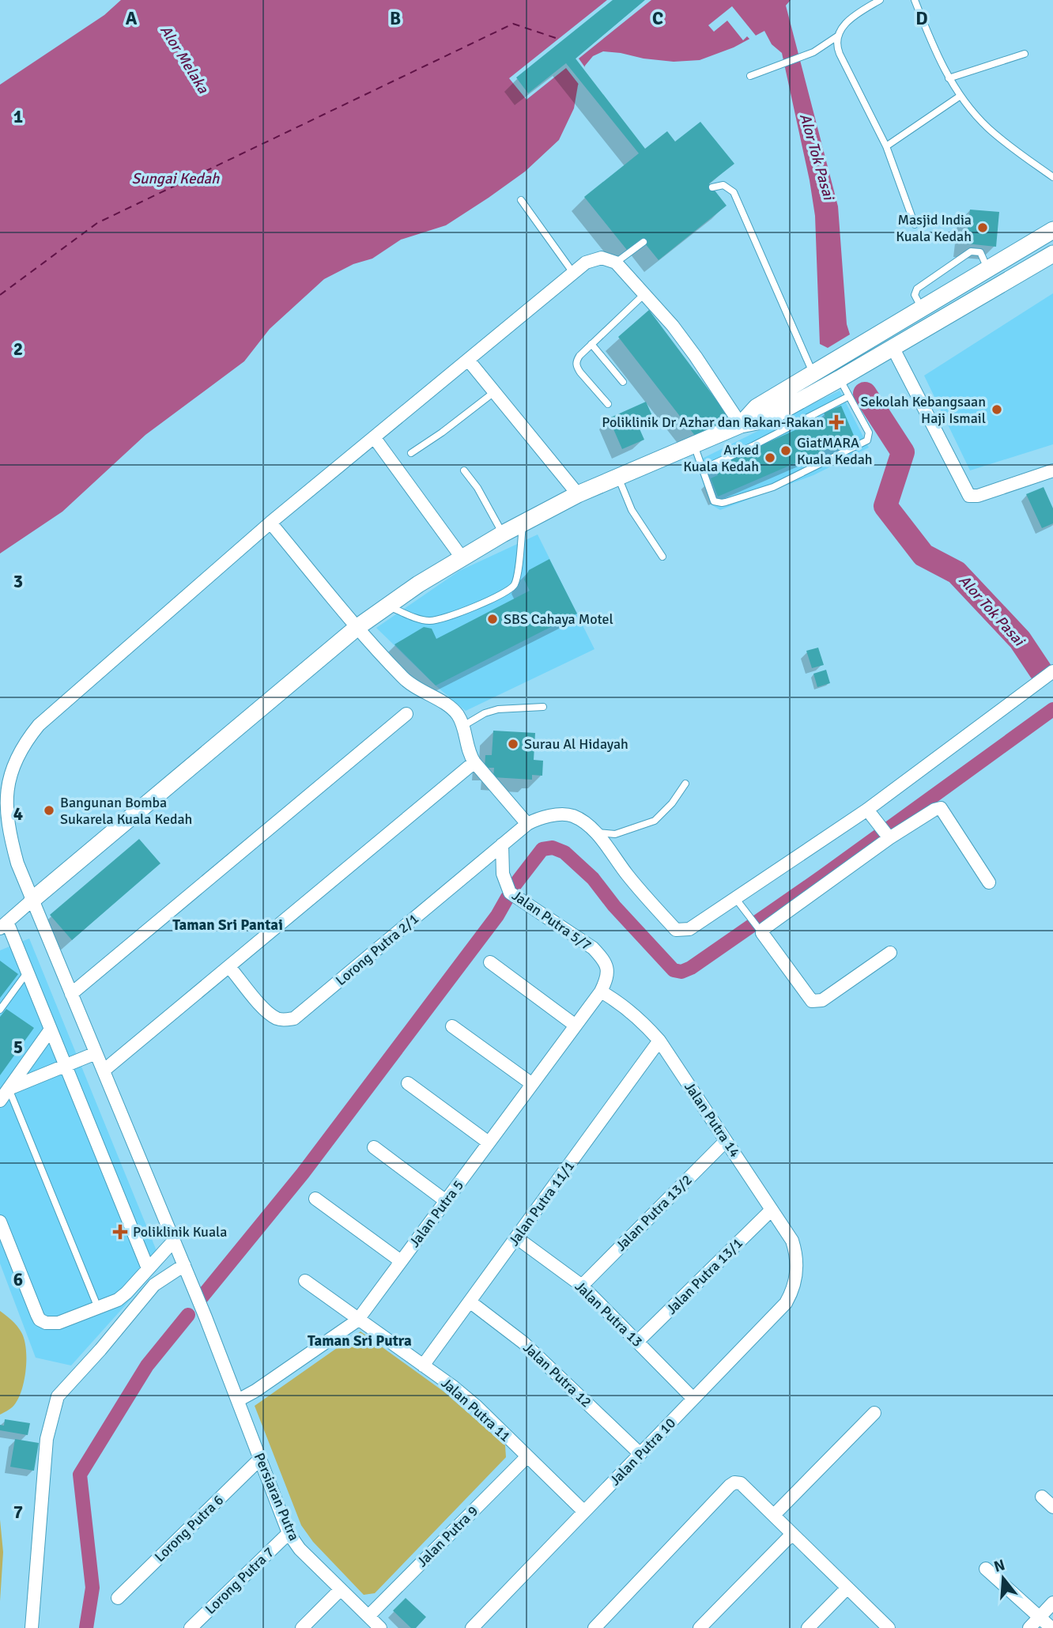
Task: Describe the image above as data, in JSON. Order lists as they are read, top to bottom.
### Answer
{
  "streets": {
    "street": [
      "Jalan Putra 5/7",
      "Lorong Putra 2/1",
      "Jalan Putra 14",
      "Jalan Putra 11/1",
      "Jalan Putra 13/2",
      "Jalan Putra 5",
      "Jalan Putra 13/1",
      "Jalan Putra 13",
      "Jalan Putra 12",
      "Jalan Putra 11",
      "Jalan Putra 10",
      "Persiaran Putra",
      "Lorong Putra 6",
      "Jalan Putra 9",
      "Lorong Putra 7"
    ]
  },
  "crossings": [
    ["Jalan Putra 5/7", "Lorong Putra 2/1"],
    ["Jalan Putra 5/7", "Jalan Putra 14"],
    ["Jalan Putra 5/7", "Jalan Putra 5"],
    ["Jalan Putra 14", "Jalan Putra 11/1"],
    ["Jalan Putra 14", "Jalan Putra 13/2"],
    ["Jalan Putra 14", "Jalan Putra 5"],
    ["Jalan Putra 14", "Jalan Putra 13/1"],
    ["Jalan Putra 14", "Jalan Putra 10"],
    ["Jalan Putra 11/1", "Jalan Putra 13"],
    ["Jalan Putra 11/1", "Jalan Putra 12"],
    ["Jalan Putra 11/1", "Jalan Putra 11"],
    ["Jalan Putra 13/2", "Jalan Putra 13"],
    ["Jalan Putra 5", "Jalan Putra 11"],
    ["Jalan Putra 5", "Persiaran Putra"],
    ["Jalan Putra 13/1", "Jalan Putra 13"],
    ["Jalan Putra 13", "Jalan Putra 10"],
    ["Jalan Putra 12", "Jalan Putra 10"],
    ["Jalan Putra 11", "Jalan Putra 10"],
    ["Jalan Putra 11", "Jalan Putra 9"],
    ["Persiaran Putra", "Lorong Putra 6"],
    ["Persiaran Putra", "Jalan Putra 9"],
    ["Persiaran Putra", "Lorong Putra 7"]
  ],
  "districts": ["Taman Sri Pantai", "Taman Sri Putra"],
  "water": ["Alor Melaka", "Alor Tok Pasai", "Sungai Kedah"],
  "places": {
    "other": [
      "Masjid India Kuala Kedah",
      "Sekolah Kebangsaan Haji Ismail",
      "GiatMARA Kuala Kedah",
      "Arked Kuala Kedah",
      "SBS Cahaya Motel",
      "Surau Al Hidayah",
      "Bangunan Bomba Sukarela Kuala Kedah"
    ],
    "health": ["Poliklinik Dr Azhar dan Rakan-Rakan", "Poliklinik Kuala"]
  },
  "north": "top",
  "grid": {
    "columns": [
      "A",
      "B",
      "C",
      "D"
    ],
    "rows": [
      "1",
      "2",
      "3",
      "4",
      "5",
      "6",
      "7"
    ]
  }
}
